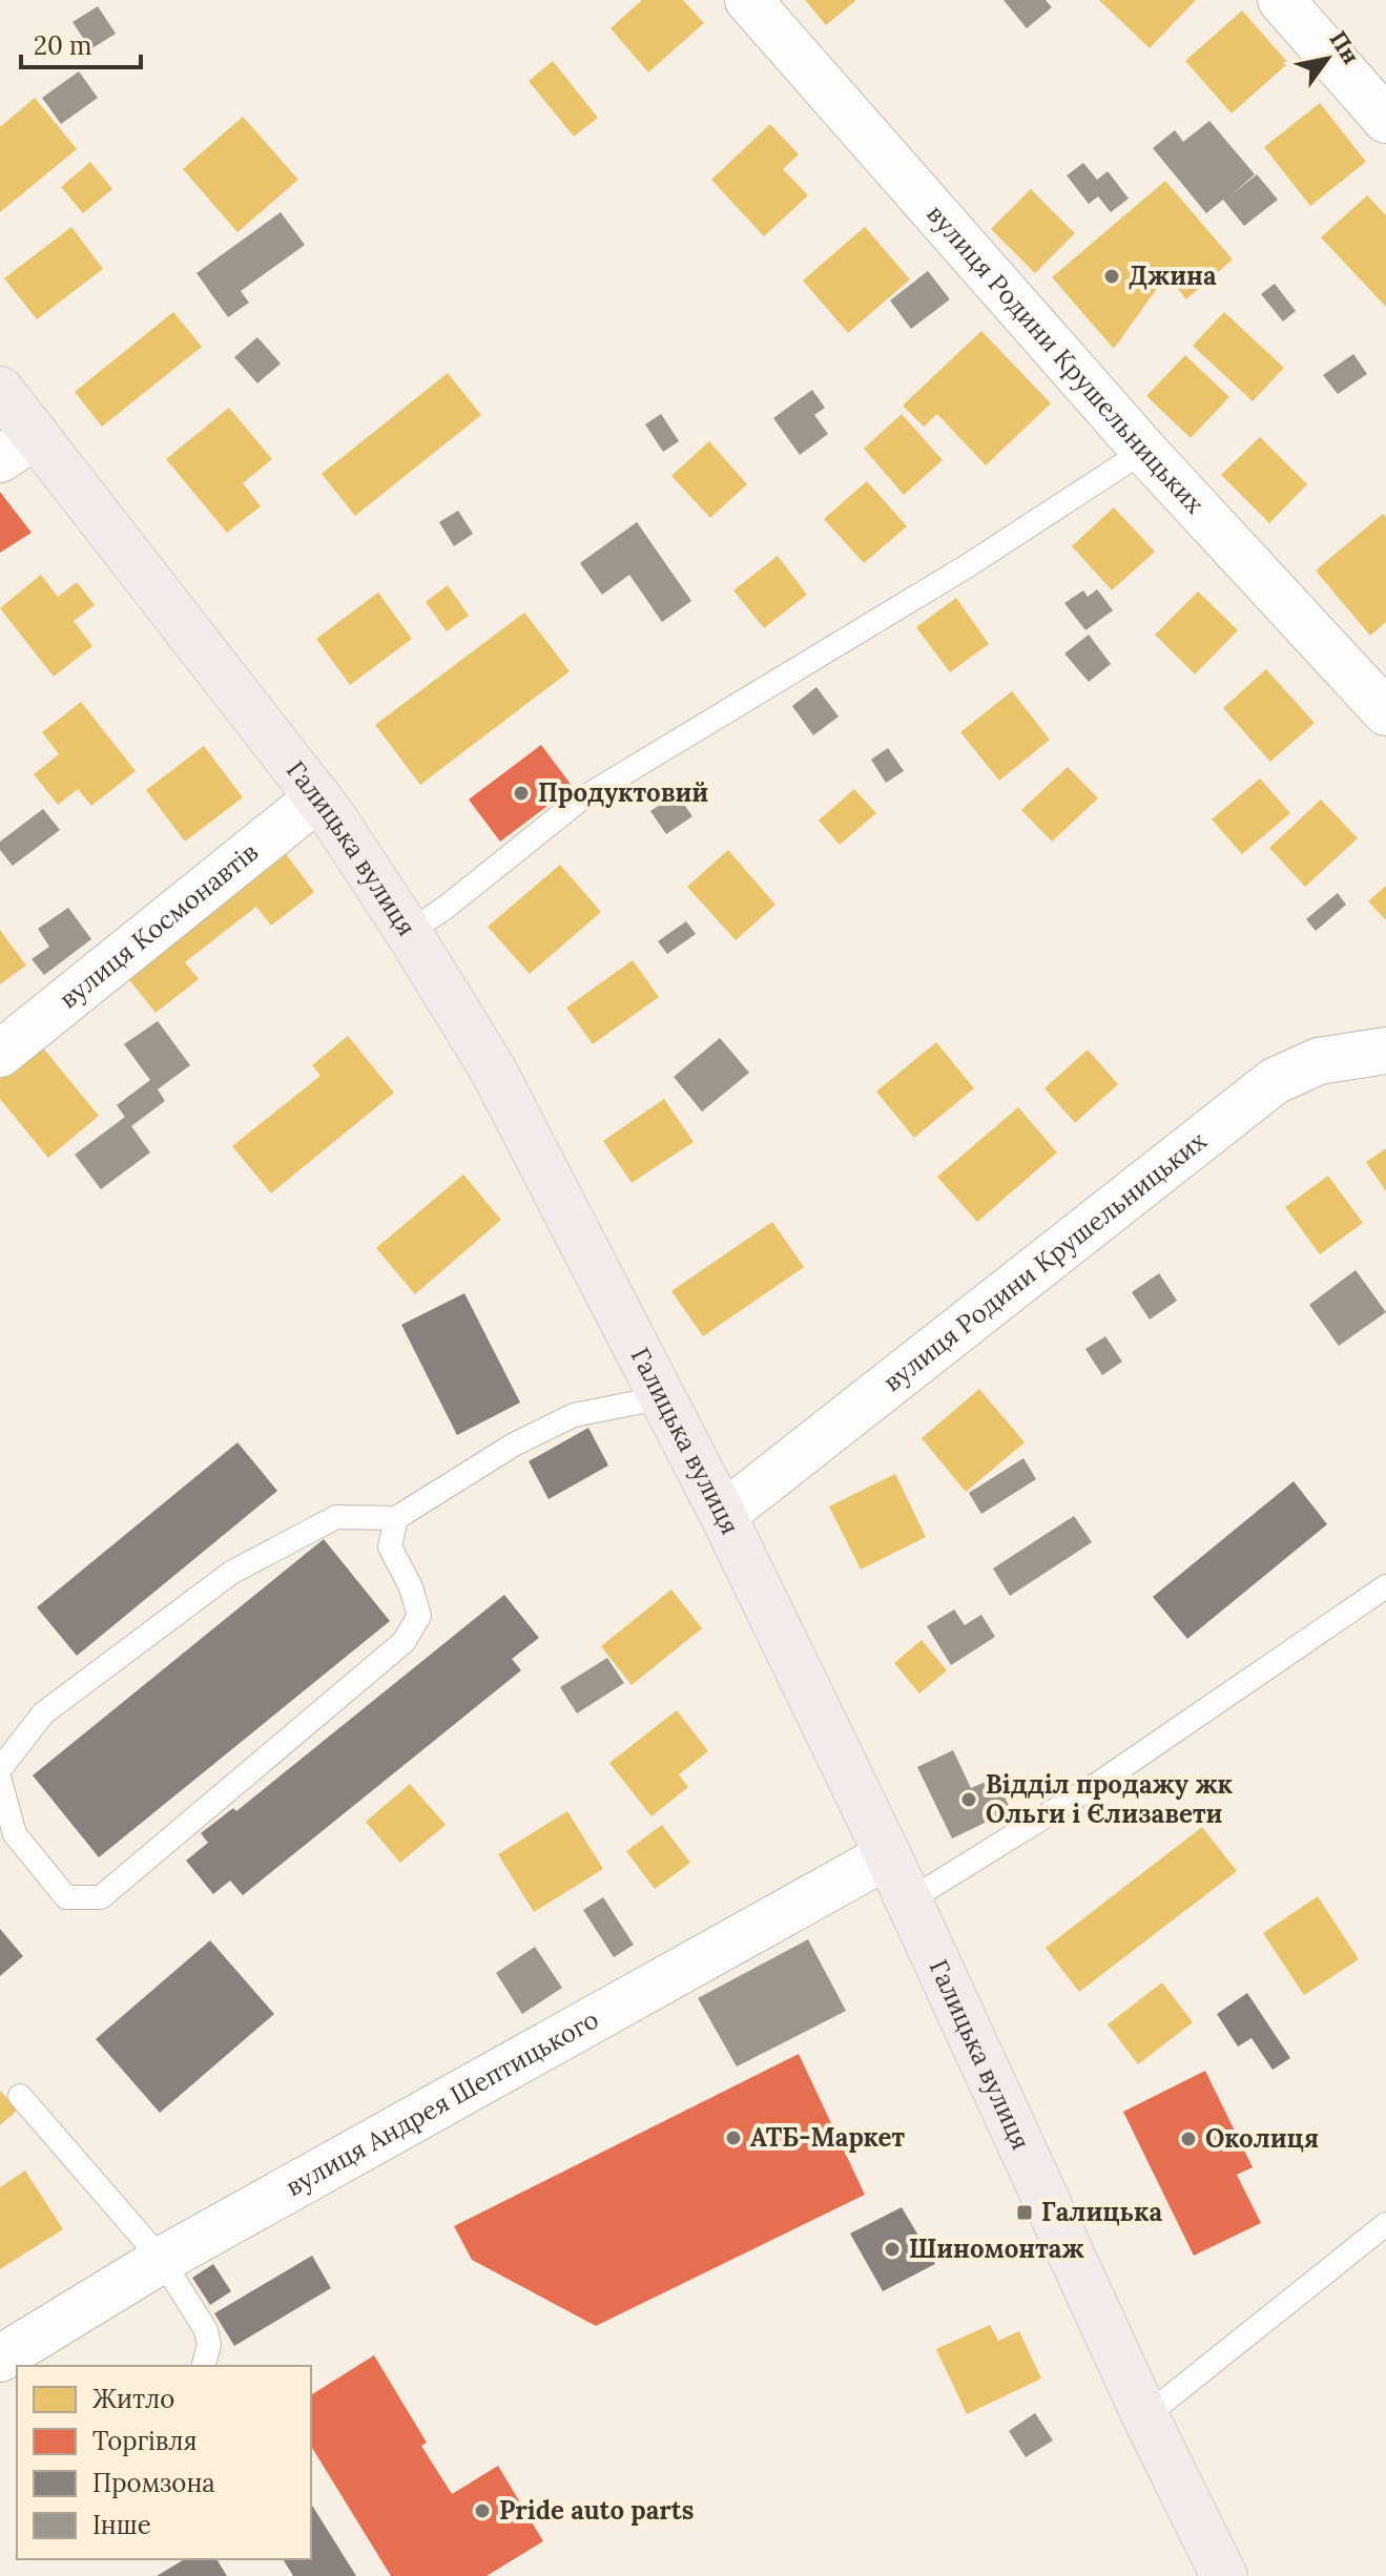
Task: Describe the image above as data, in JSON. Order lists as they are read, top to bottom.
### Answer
{
  "streets": {
    "main road": ["Галицька вулиця"],
    "street": ["вулиця Родини Крушельницьких", "вулиця Космонавтів", "вулиця Андрея Шептицького"]
  },
  "crossings": [
    ["вулиця Родини Крушельницьких", "Галицька вулиця"],
    ["Галицька вулиця", "вулиця Космонавтів"],
    ["Галицька вулиця", "вулиця Андрея Шептицького"]
  ],
  "places": {
    "other": [
      "Джина",
      "Продуктовий",
      "Відділ продажу жк Ольги і Єлизавети",
      "ATБ-Маркет",
      "Околиця",
      "Шиномонтаж",
      "Pride auto parts"
    ],
    "transit": ["Галицька"]
  },
  "legend": [
    "Житло",
    "Торгівля",
    "Промзона",
    "Інше"
  ],
  "scale_bar": "20 m",
  "north": "top right"
}
